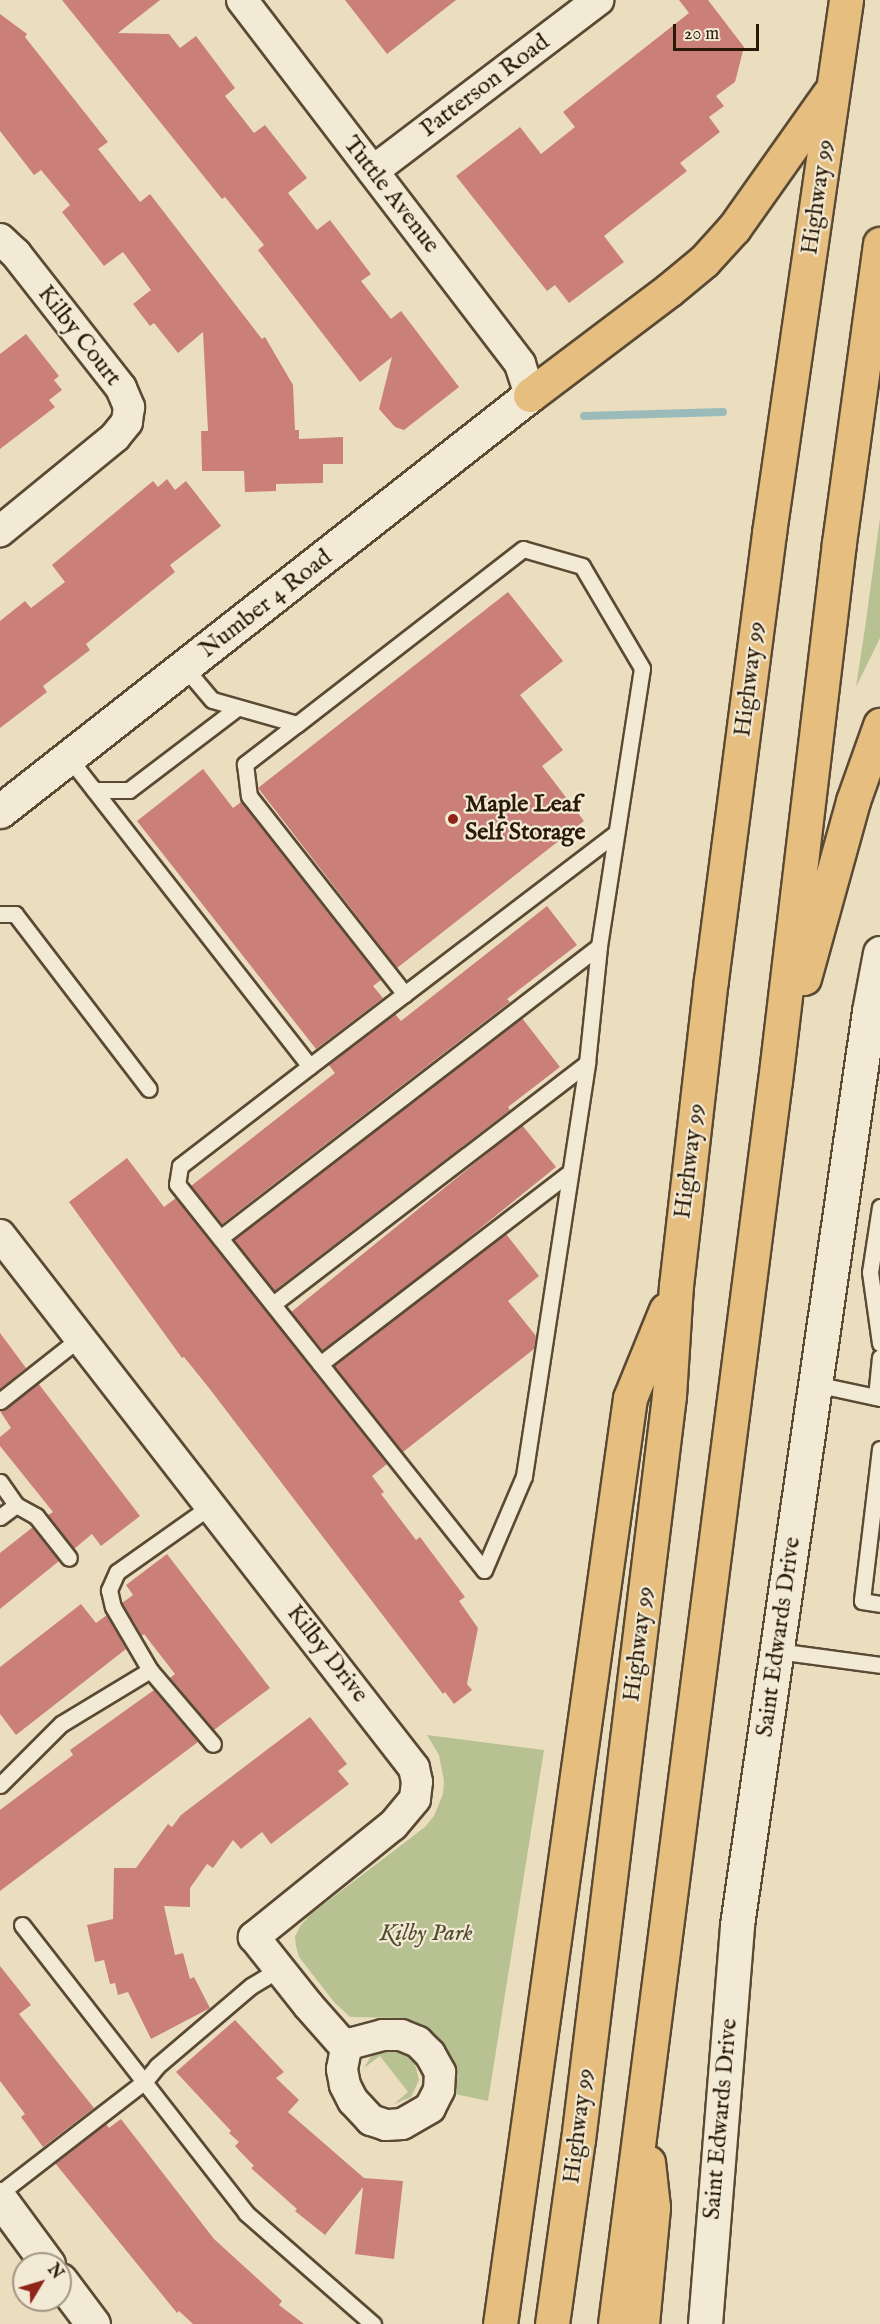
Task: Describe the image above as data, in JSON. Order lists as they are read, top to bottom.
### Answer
{
  "streets": {
    "highway": ["Highway 99"],
    "street": [
      "Patterson Road",
      "Tuttle Avenue",
      "Kilby Court",
      "Number 4 Road",
      "Saint Edwards Drive",
      "Kilby Drive"
    ]
  },
  "crossings": [
    ["Patterson Road", "Tuttle Avenue"],
    ["Tuttle Avenue", "Number 4 Road"]
  ],
  "parks": ["Kilby Park"],
  "places": ["Maple Leaf Self Storage"],
  "scale_bar": "20 m",
  "north": "top right"
}
